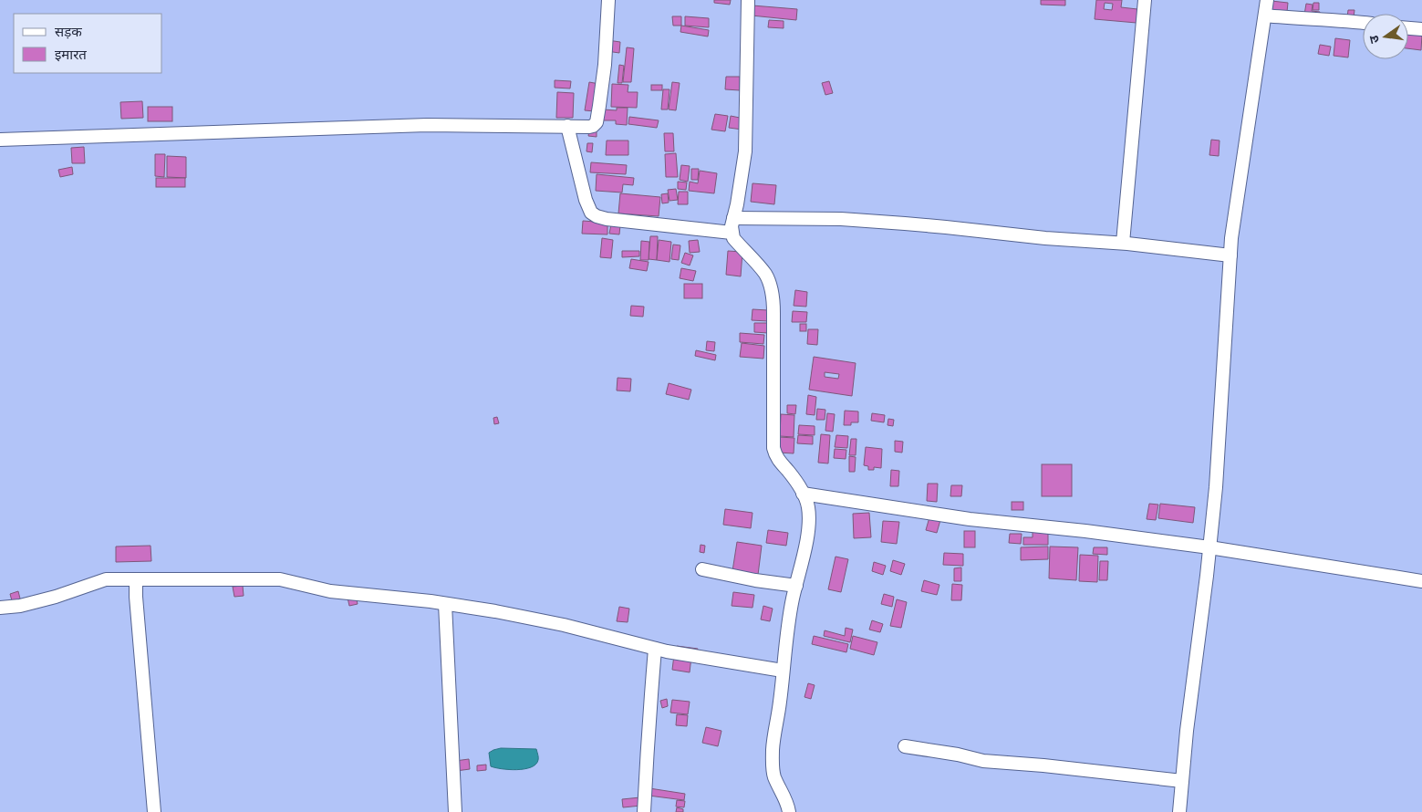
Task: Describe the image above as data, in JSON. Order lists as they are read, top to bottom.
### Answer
{
  "legend": ["सड़क", "इमारत"],
  "north": "left"
}
